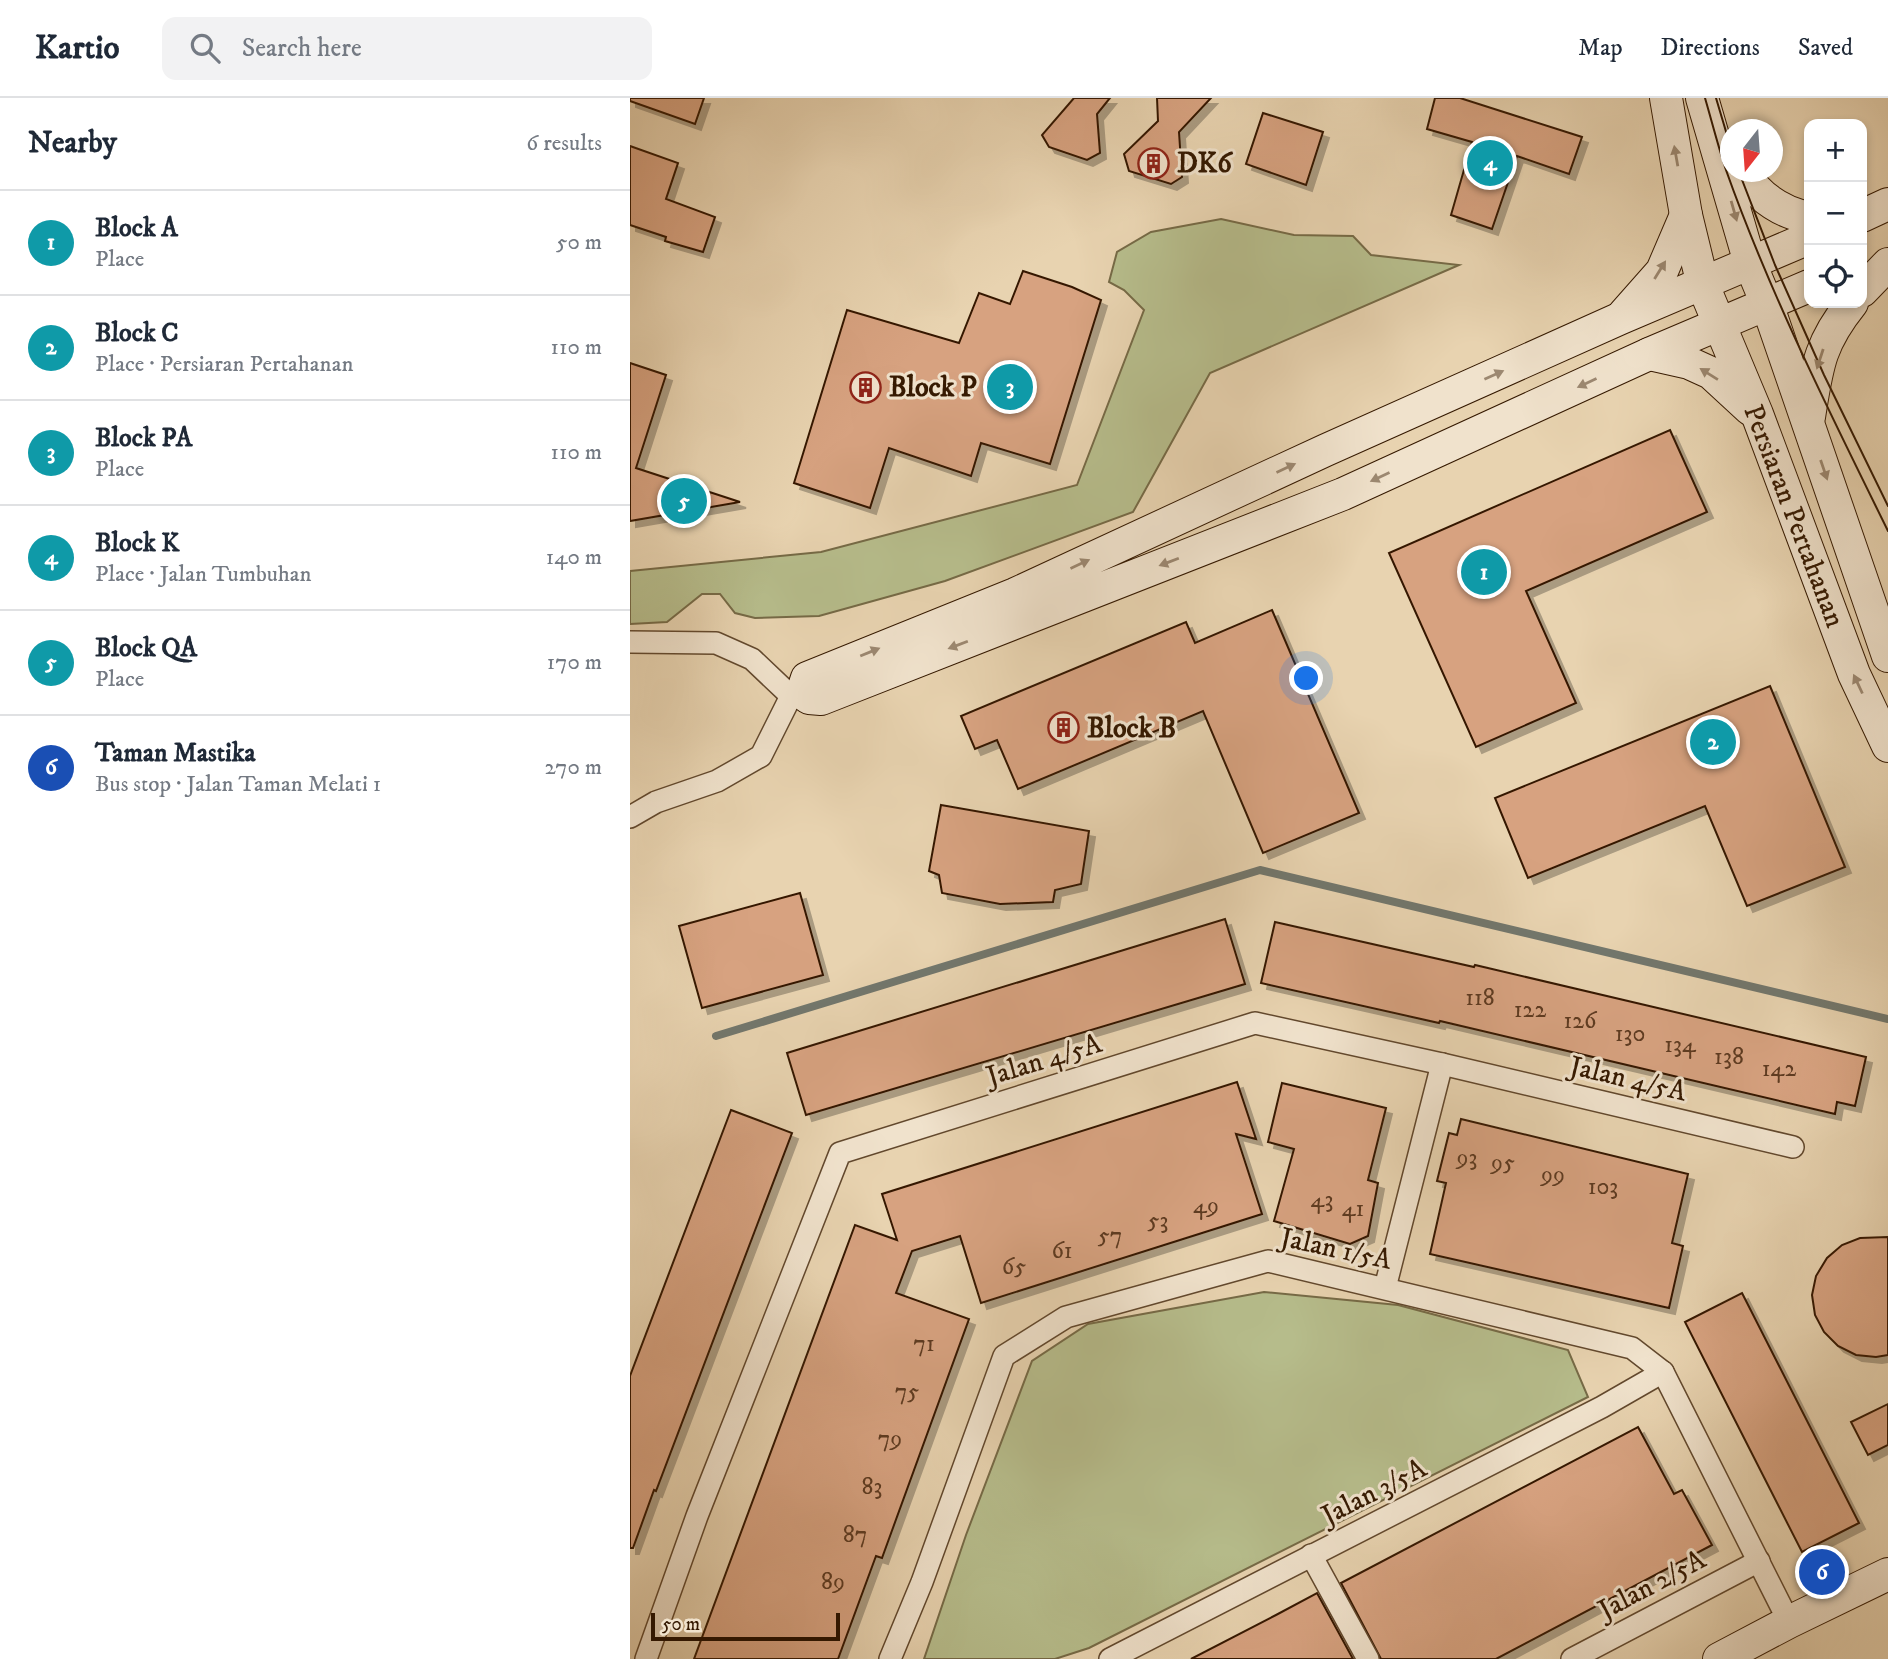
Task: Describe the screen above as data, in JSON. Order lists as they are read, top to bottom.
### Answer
{
  "streets": {
    "street": [
      "Persiaran Pertahanan",
      "Jalan 4/5A",
      "Jalan 1/5A",
      "Jalan 3/5A",
      "Jalan 2/5A"
    ]
  },
  "crossings": [
    ["Jalan 1/5A", "Jalan 3/5A"],
    ["Jalan 1/5A", "Jalan 2/5A"]
  ],
  "places": {
    "building": ["DK6", "Block P", "Block B"]
  },
  "house_numbers": [
    "118",
    "122",
    "126",
    "130",
    "134",
    "138",
    "142",
    "93",
    "95",
    "99",
    "103",
    "43",
    "49",
    "41",
    "53",
    "57",
    "61",
    "65",
    "71",
    "75",
    "79",
    "83",
    "87",
    "89"
  ],
  "scale_bar": "50 m",
  "north": "bottom",
  "page": {
    "header": "Kartio",
    "search": "Search here",
    "nav": ["Map", "Directions", "Saved"],
    "heading": ["Nearby", "6 results"],
    "map_buttons": ["+", "−"],
    "pins": [
      "4",
      "3",
      "5",
      "1",
      "2",
      "6"
    ],
    "list": [
      {
        "mark": "1",
        "name": "Block A",
        "note": "Place",
        "value": "50 m"
      },
      {
        "mark": "2",
        "name": "Block C",
        "note": "Place · Persiaran Pertahanan",
        "value": "110 m"
      },
      {
        "mark": "3",
        "name": "Block PA",
        "note": "Place",
        "value": "110 m"
      },
      {
        "mark": "4",
        "name": "Block K",
        "note": "Place · Jalan Tumbuhan",
        "value": "140 m"
      },
      {
        "mark": "5",
        "name": "Block QA",
        "note": "Place",
        "value": "170 m"
      },
      {
        "mark": "6",
        "name": "Taman Mastika",
        "note": "Bus stop · Jalan Taman Melati 1",
        "value": "270 m"
      }
    ],
    "scale": "50 m"
  }
}
